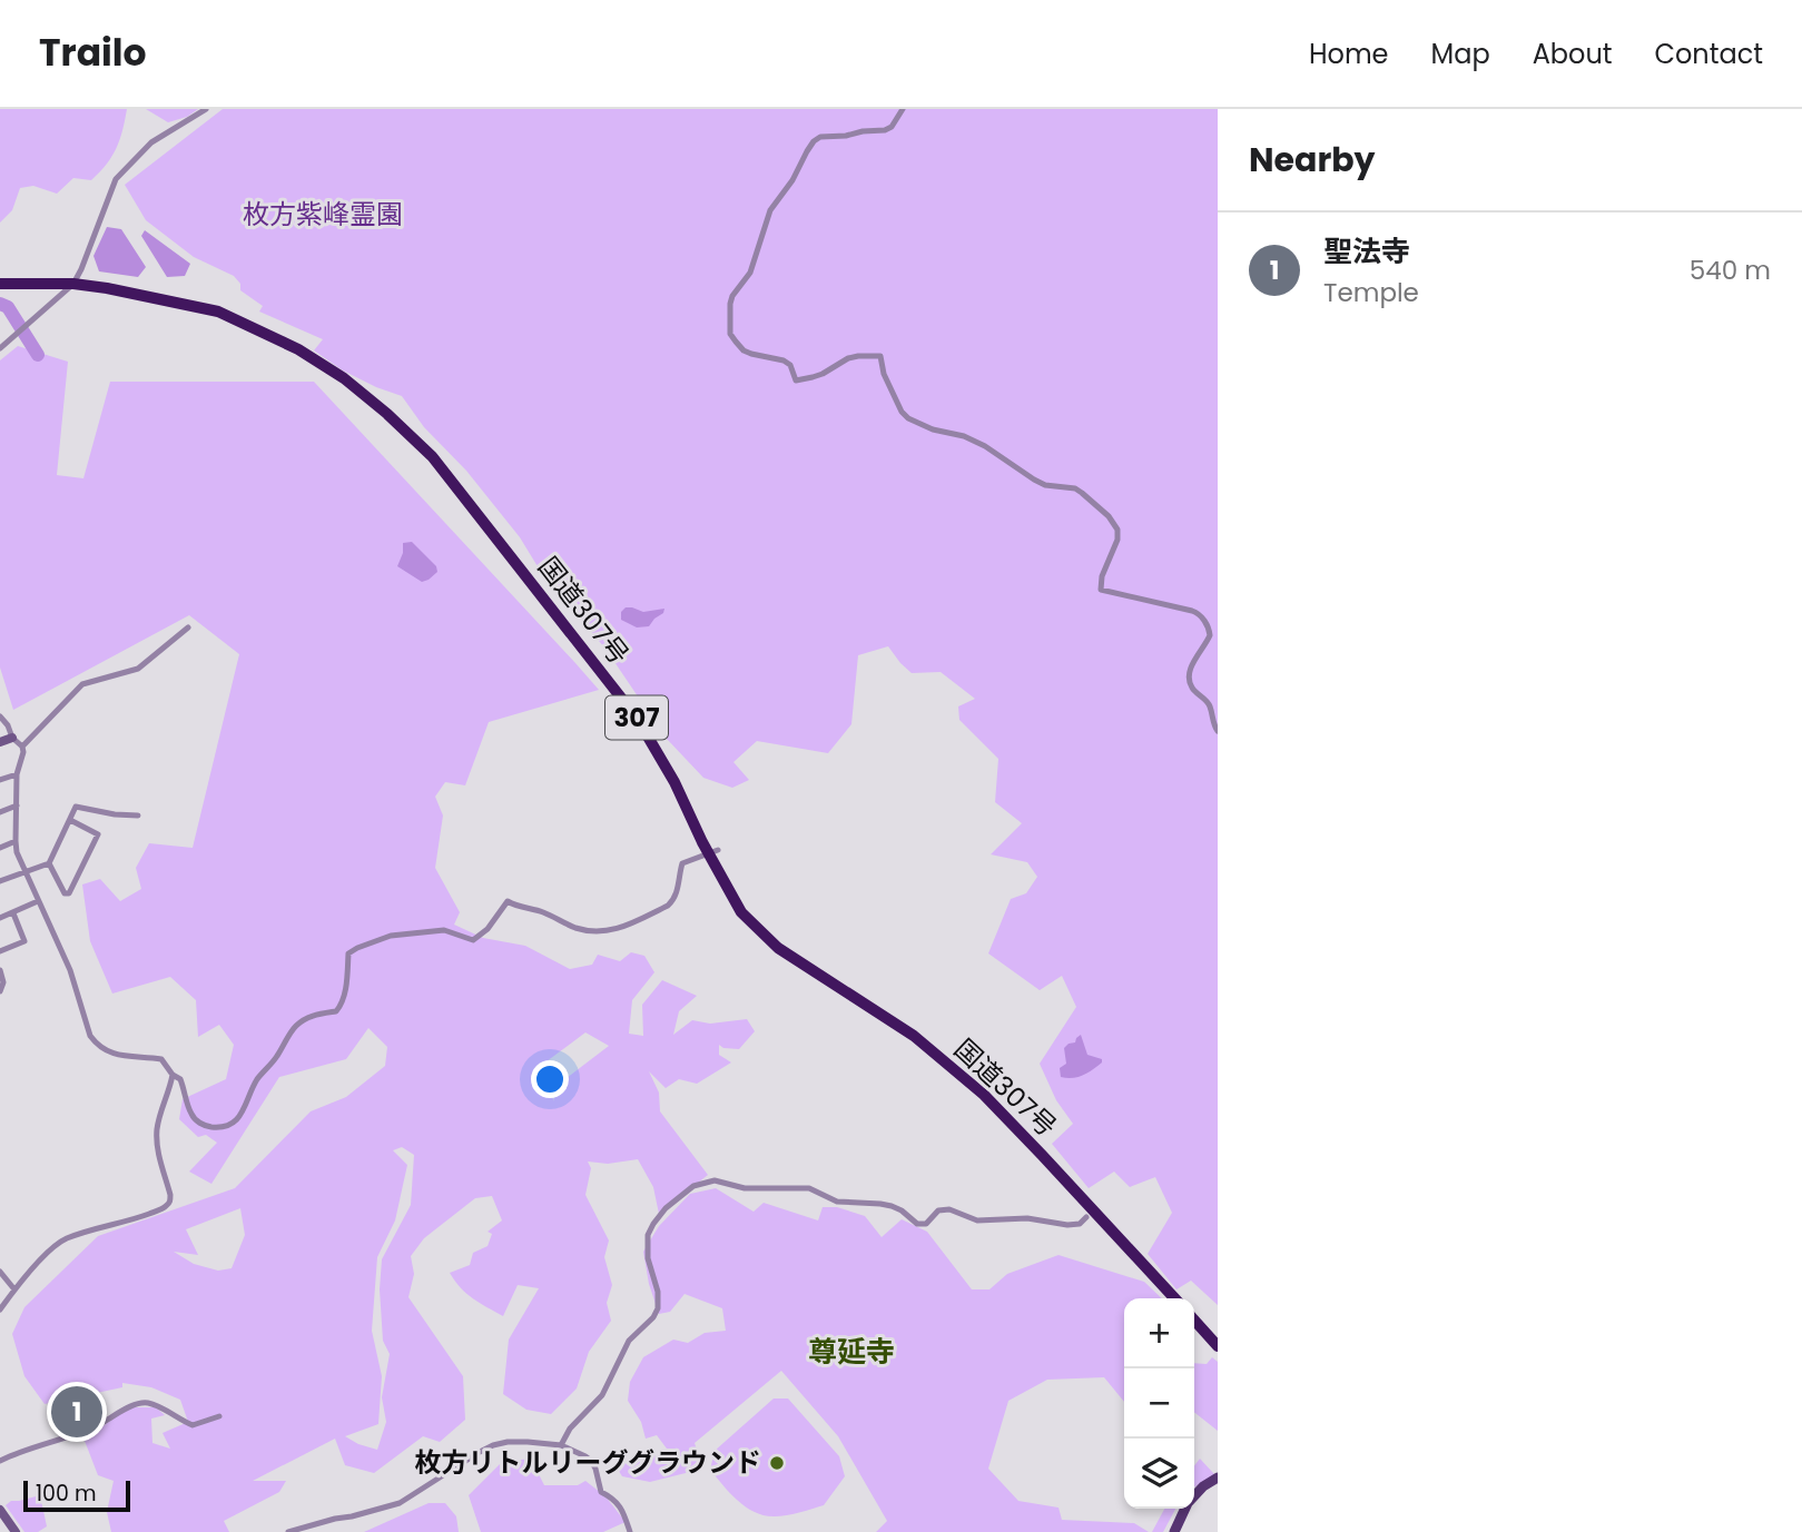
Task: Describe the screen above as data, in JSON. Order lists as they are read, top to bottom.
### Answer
{
  "streets": {
    "highway": ["国道307号", "307"]
  },
  "districts": ["尊延寺"],
  "parks": ["枚方紫峰霊園"],
  "places": ["枚方リトルリーググラウンド"],
  "scale_bar": "100 m",
  "page": {
    "header": "Trailo",
    "nav": [
      "Home",
      "Map",
      "About",
      "Contact"
    ],
    "heading": "Nearby",
    "list": [
      {
        "mark": "1",
        "name": "聖法寺",
        "note": "Temple",
        "value": "540 m"
      }
    ],
    "map_buttons": ["+", "−"],
    "pins": "1",
    "scale": "100 m"
  }
}
